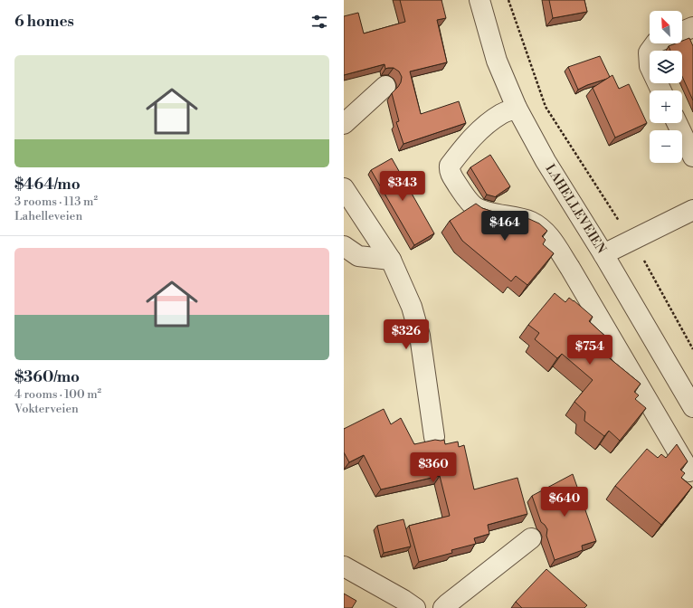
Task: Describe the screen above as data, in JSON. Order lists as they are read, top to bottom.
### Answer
{
  "streets": {
    "street": ["LAHELLEVEIEN"]
  },
  "north": "top left",
  "page": {
    "heading": "6 homes",
    "map_buttons": ["+", "−"],
    "list": [
      {
        "name": "$464/mo",
        "note": "3 rooms · 113 m² · Lahelleveien"
      },
      {
        "name": "$360/mo",
        "note": "4 rooms · 100 m² · Vokterveien"
      }
    ],
    "price": [
      "$343",
      "$464",
      "$326",
      "$754",
      "$360",
      "$640"
    ]
  }
}
